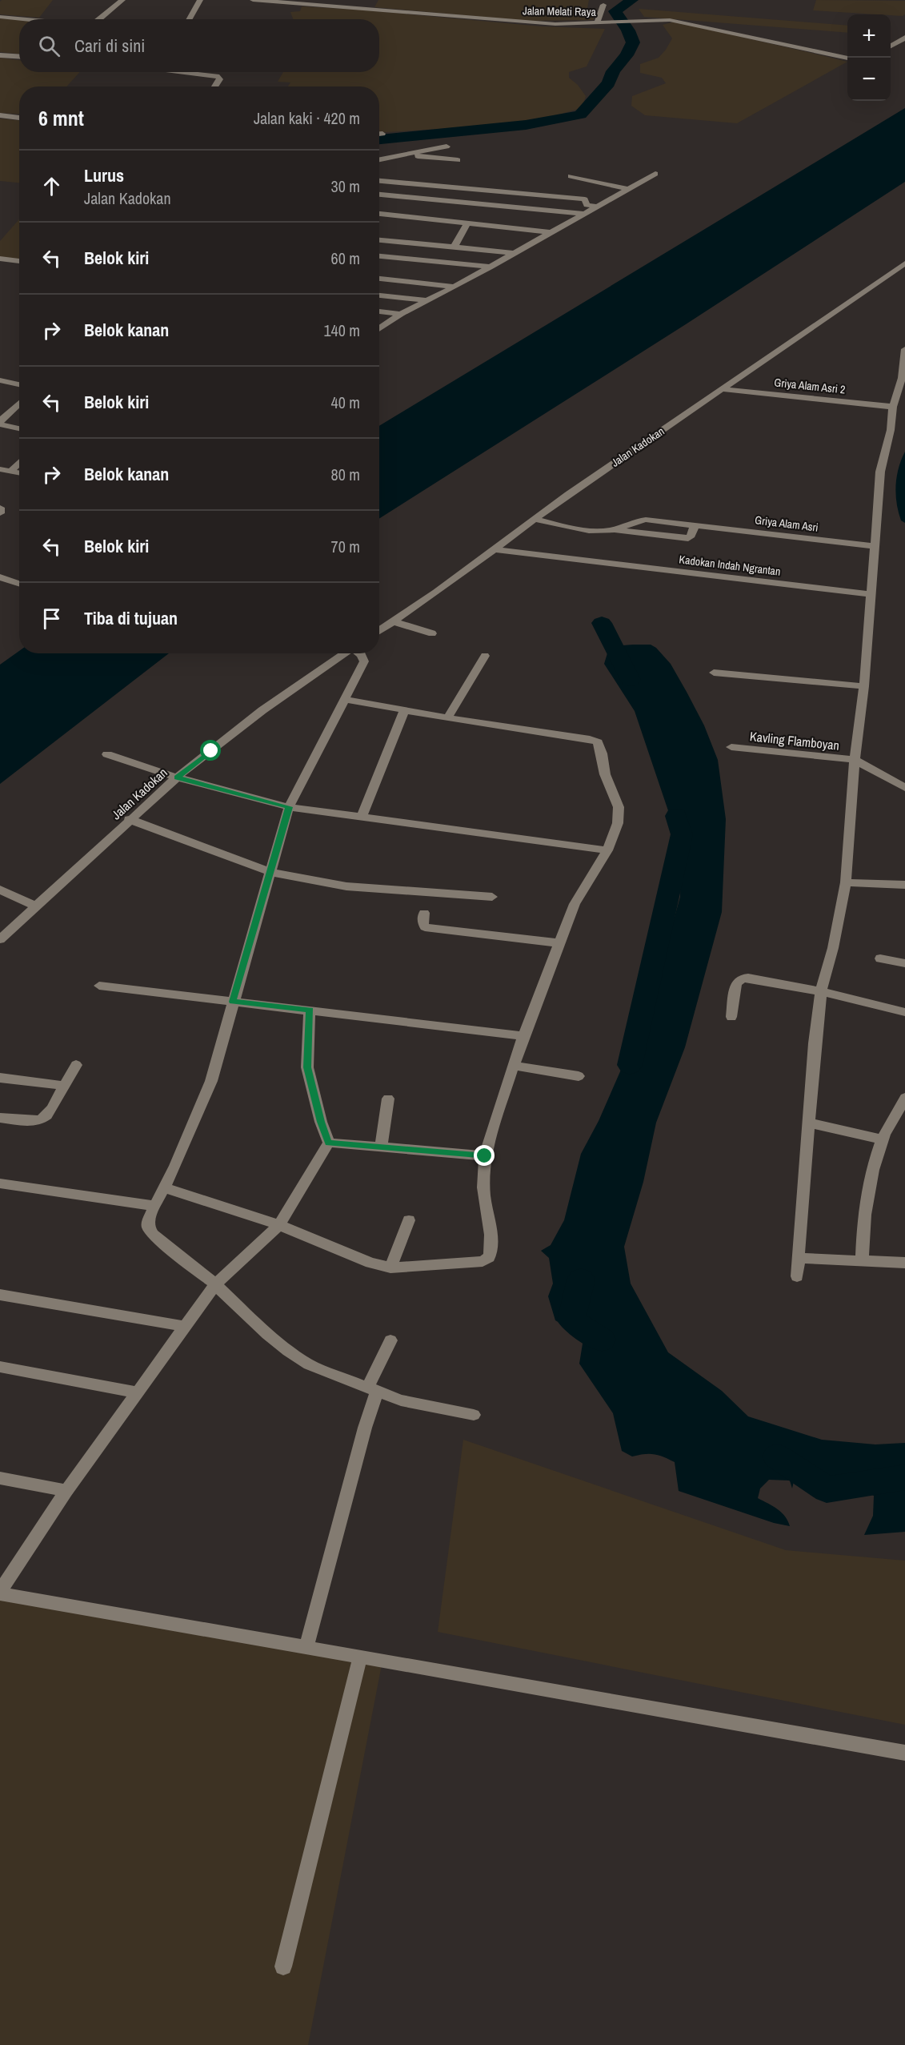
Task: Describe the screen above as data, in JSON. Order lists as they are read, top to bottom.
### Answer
{
  "streets": {
    "street": [
      "Jalan Melati Raya",
      "Griya Alam Asri 2",
      "Jalan Kadokan",
      "Griya Alam Asri",
      "Kadokan Indah Ngrantan",
      "Kavling Flamboyan"
    ]
  },
  "crossings": [
    ["Griya Alam Asri 2", "Jalan Kadokan"],
    ["Jalan Kadokan", "Griya Alam Asri"],
    ["Jalan Kadokan", "Kadokan Indah Ngrantan"]
  ],
  "page": {
    "map_buttons": ["+", "−"],
    "search": "Cari di sini",
    "heading": ["6 mnt", "Jalan kaki · 420 m"],
    "list": [
      ["Lurus", "Jalan Kadokan", "30 m"],
      ["Belok kiri", "60 m"],
      ["Belok kanan", "140 m"],
      ["Belok kiri", "40 m"],
      ["Belok kanan", "80 m"],
      ["Belok kiri", "70 m"],
      "Tiba di tujuan"
    ]
  }
}
